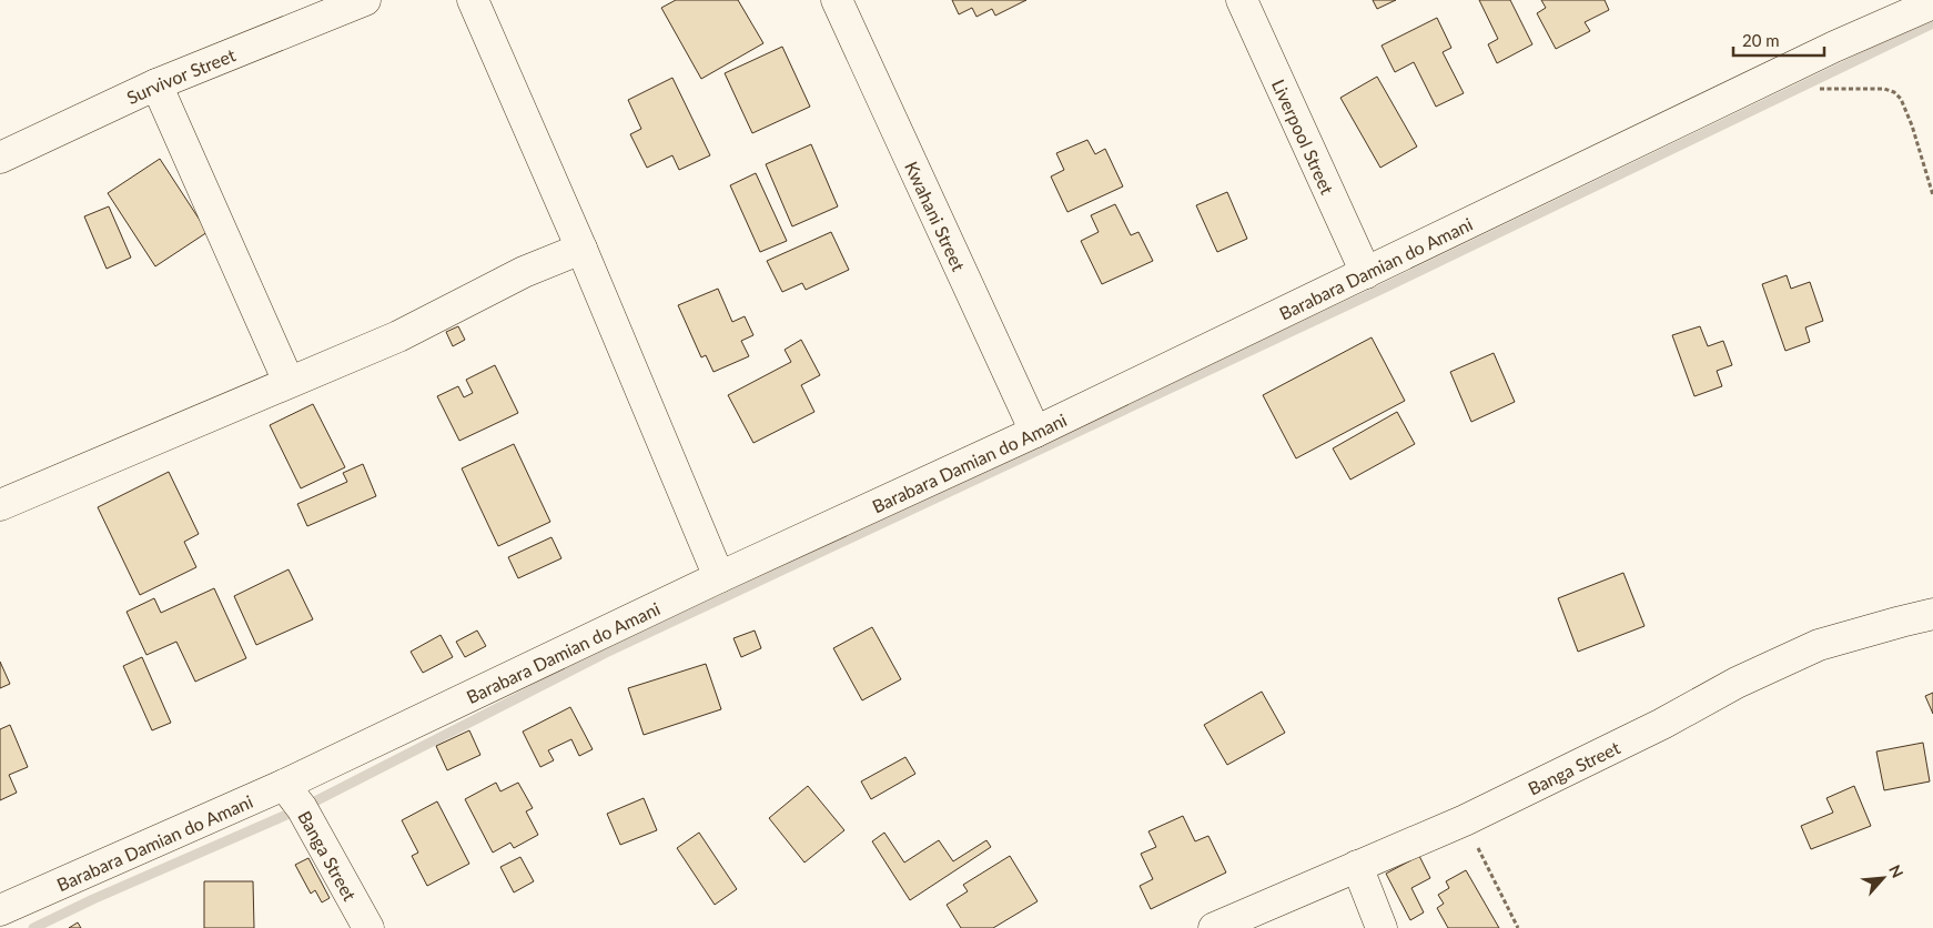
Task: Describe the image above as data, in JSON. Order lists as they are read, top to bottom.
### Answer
{
  "streets": {
    "street": [
      "Survivor Street",
      "Liverpool Street",
      "Kwahani Street",
      "Barabara Damian do Amani",
      "Banga Street"
    ]
  },
  "crossings": [
    ["Liverpool Street", "Barabara Damian do Amani"],
    ["Kwahani Street", "Barabara Damian do Amani"],
    ["Barabara Damian do Amani", "Banga Street"]
  ],
  "scale_bar": "20 m",
  "north": "top right"
}
